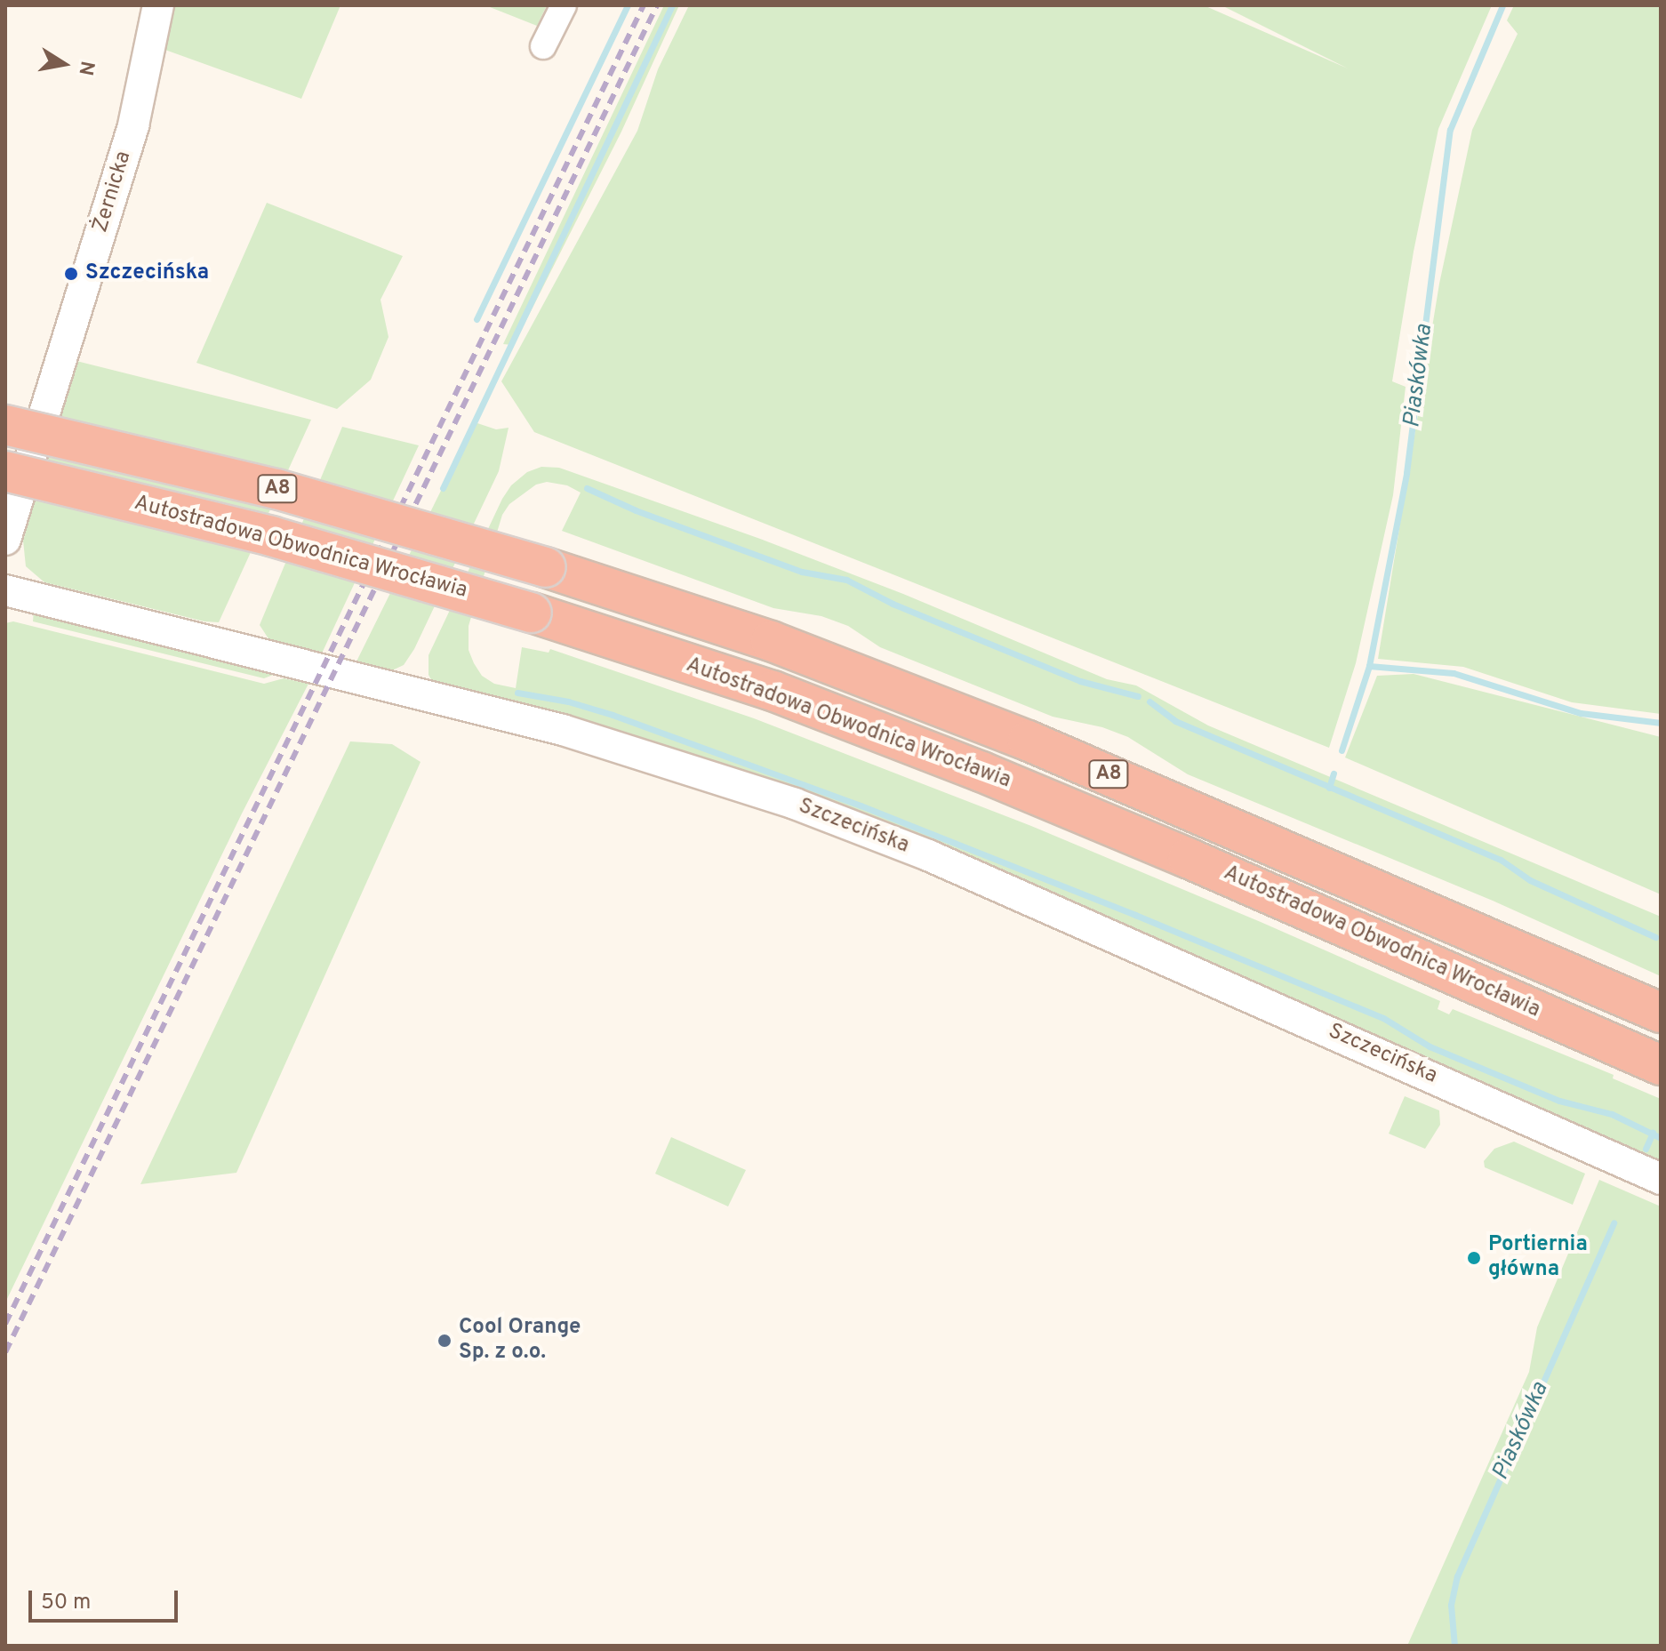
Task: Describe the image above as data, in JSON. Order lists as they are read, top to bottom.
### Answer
{
  "streets": {
    "highway": ["A8", "Autostradowa Obwodnica Wrocławia"],
    "street": ["Żernicka", "Szczecińska"]
  },
  "water": ["Piaskówka"],
  "places": ["Szczecińska", "Portiernia główna", "Cool Orange Sp. z o.o."],
  "scale_bar": "50 m",
  "north": "right"
}
